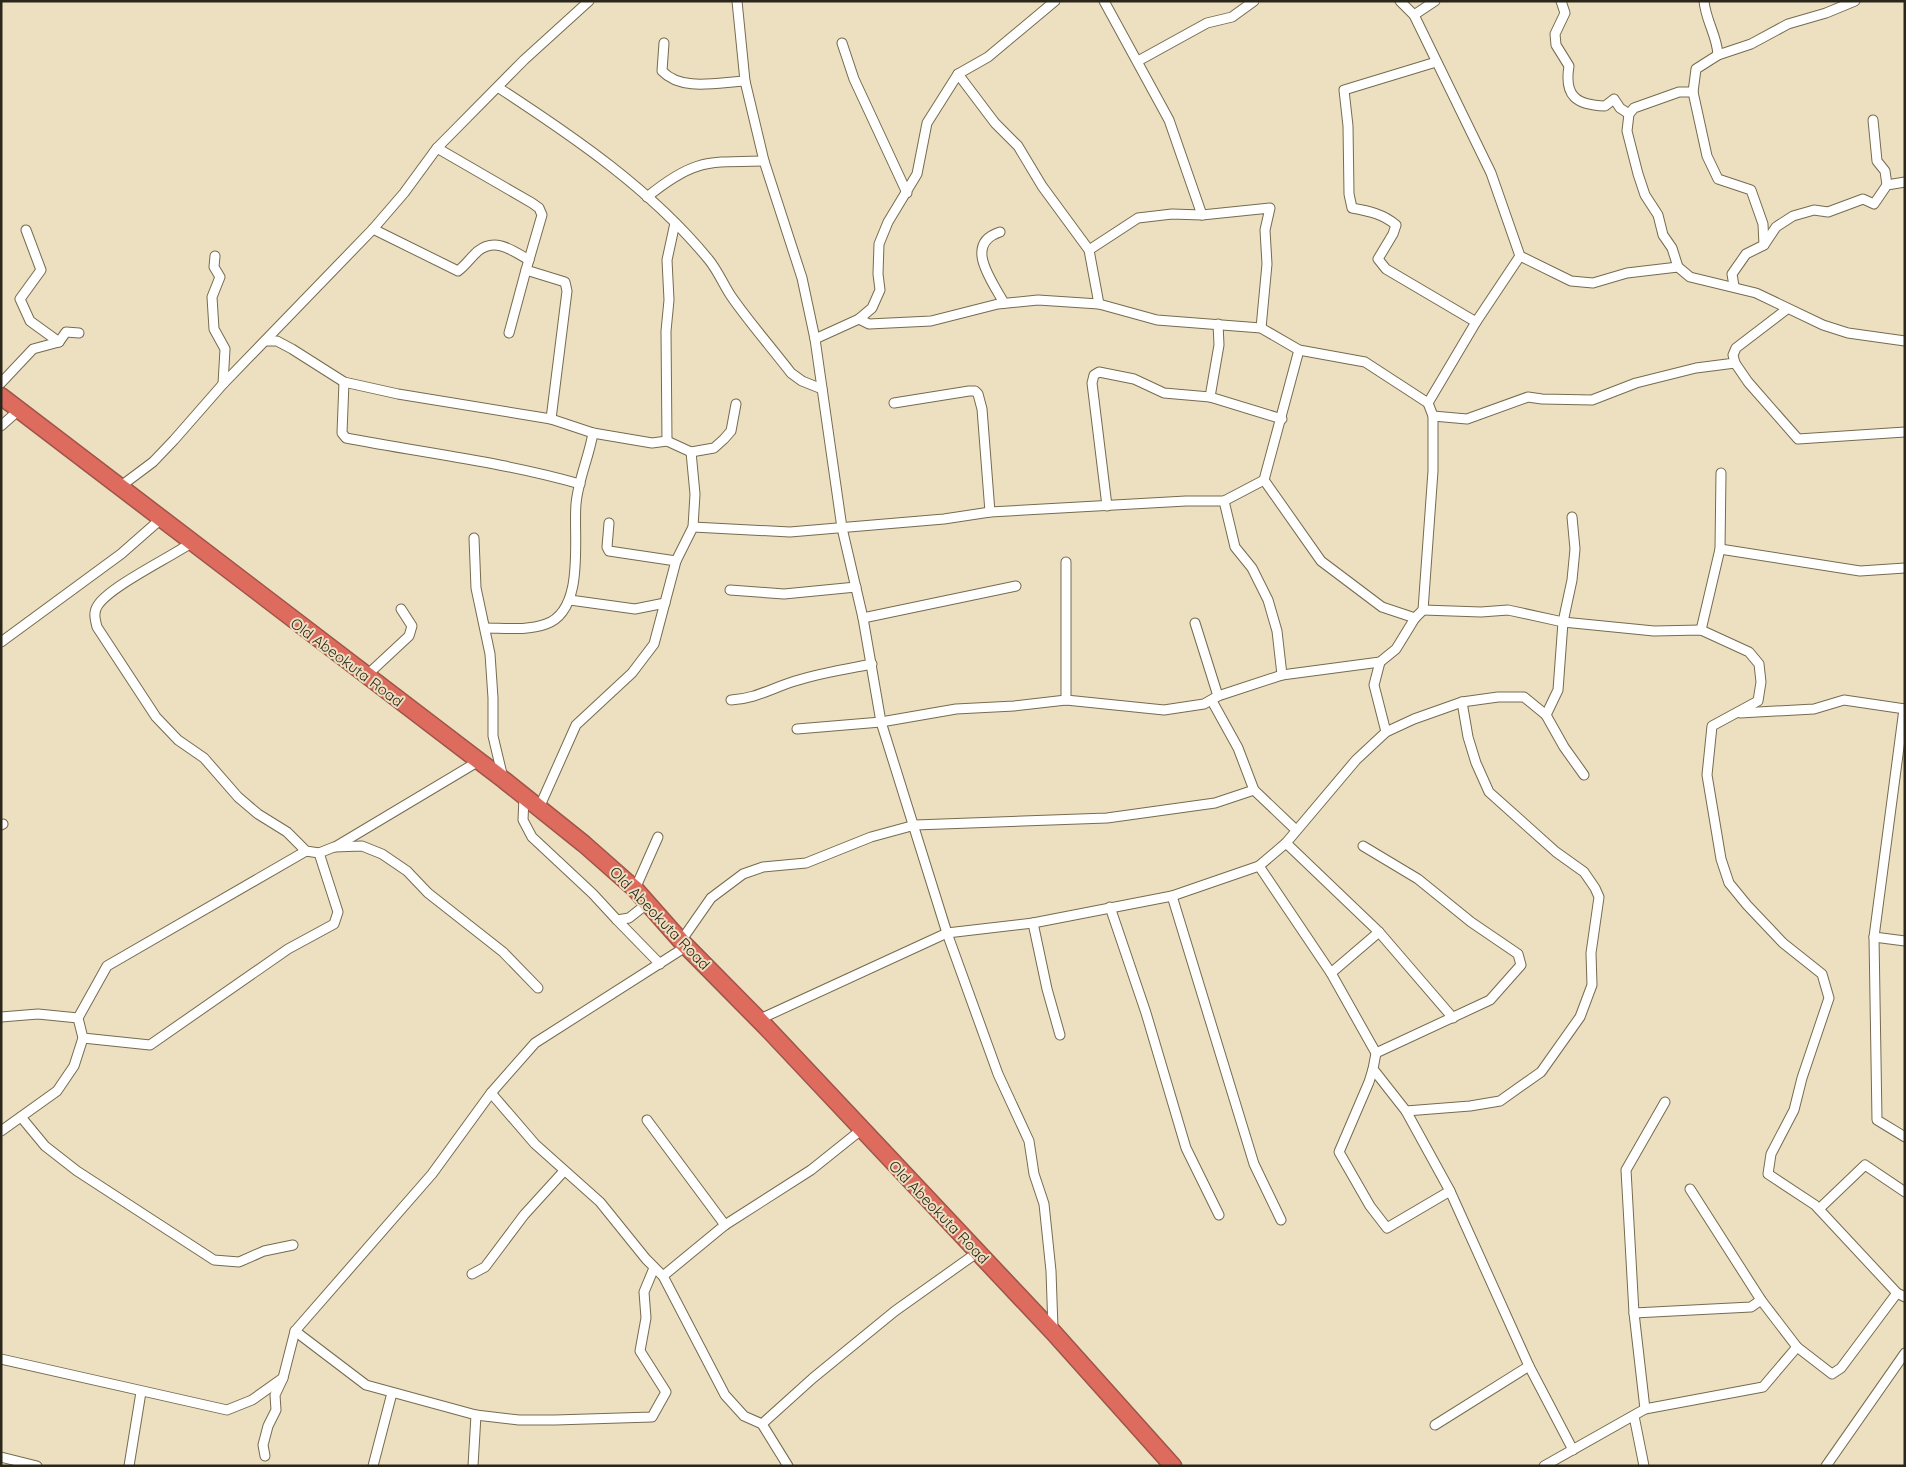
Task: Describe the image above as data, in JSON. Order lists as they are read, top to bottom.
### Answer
{
  "streets": {
    "highway": ["Old Abeokuta Road"]
  }
}
